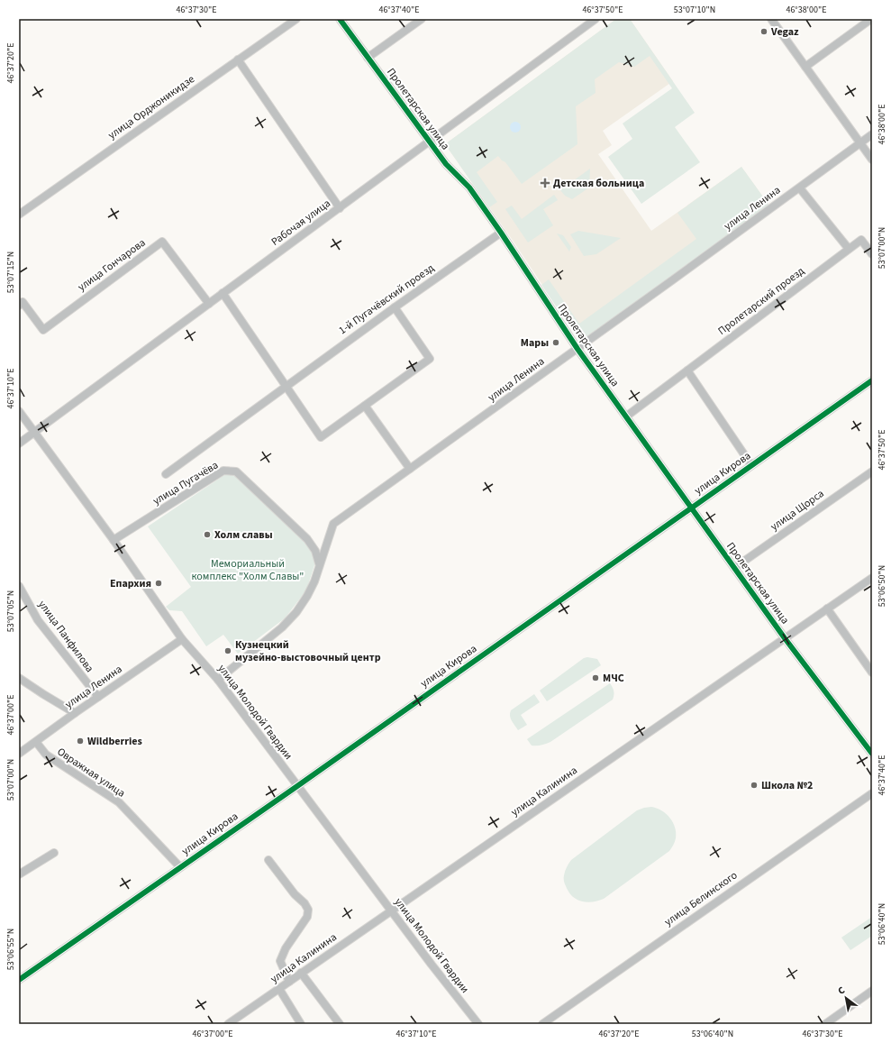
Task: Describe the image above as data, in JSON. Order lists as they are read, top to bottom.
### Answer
{
  "streets": {
    "street": [
      "улица Орджоникидзе",
      "Пролетарская улица",
      "улица Ленина",
      "Рабочая улица",
      "улица Гончарова",
      "1-й Пугачёвский проезд",
      "Пролетарский проезд",
      "улица Кирова",
      "улица Пугачёва",
      "улица Щорса",
      "улица Панфилова",
      "улица Молодой Гвардии",
      "Овражная улица",
      "улица Калинина",
      "улица Белинского"
    ]
  },
  "crossings": [
    ["Пролетарская улица", "улица Ленина"],
    ["Пролетарская улица", "Рабочая улица"],
    ["Пролетарская улица", "1-й Пугачёвский проезд"],
    ["Пролетарская улица", "Пролетарский проезд"],
    ["Пролетарская улица", "улица Кирова"],
    ["Пролетарская улица", "улица Щорса"],
    ["Пролетарская улица", "улица Калинина"],
    ["улица Ленина", "улица Пугачёва"],
    ["улица Ленина", "улица Панфилова"],
    ["улица Ленина", "улица Молодой Гвардии"],
    ["улица Ленина", "Овражная улица"],
    ["Рабочая улица", "улица Гончарова"],
    ["Рабочая улица", "улица Молодой Гвардии"],
    ["улица Кирова", "улица Молодой Гвардии"],
    ["улица Кирова", "Овражная улица"],
    ["улица Пугачёва", "улица Молодой Гвардии"],
    ["улица Молодой Гвардии", "улица Калинина"]
  ],
  "parks": ["Мемориальный комплекс \"Холм Славы\""],
  "places": {
    "other": [
      "Vegaz",
      "Мары",
      "Холм славы",
      "Епархия",
      "Кузнецкий музейно-выстовочный центр",
      "МЧС",
      "Wildberries",
      "Школа №2"
    ],
    "health": ["Детская больница"]
  },
  "north": "top left",
  "coordinates": [
    "46°37'30\"E",
    "46°37'40\"E",
    "46°37'50\"E",
    "53°07'10\"N",
    "46°38'00\"E",
    "46°37'20\"E",
    "53°07'00\"N",
    "53°07'15\"N",
    "46°37'10\"E",
    "53°06'50\"N",
    "53°07'05\"N",
    "46°37'00\"E",
    "53°06'40\"N",
    "53°06'55\"N"
  ]
}
